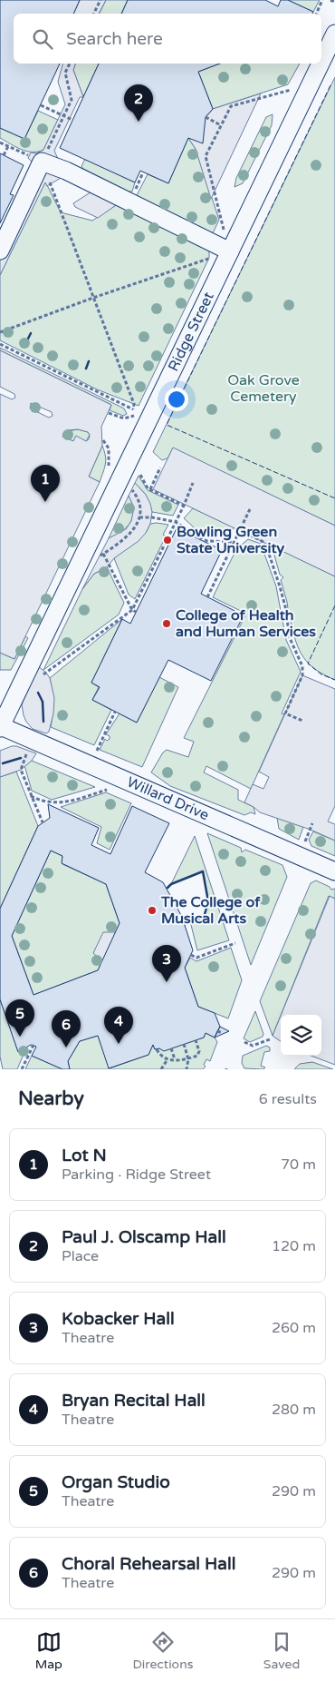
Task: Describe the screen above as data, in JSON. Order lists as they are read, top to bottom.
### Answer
{
  "streets": {
    "street": ["Ridge Street", "Willard Drive"]
  },
  "crossings": [
    ["Ridge Street", "Willard Drive"]
  ],
  "parks": ["Oak Grove Cemetery"],
  "places": ["Bowling Green State University", "College of Health and Human Services", "The College of Musical Arts"],
  "page": {
    "search": "Search here",
    "pins": [
      "2",
      "1",
      "3",
      "5",
      "4",
      "6"
    ],
    "heading": ["Nearby", "6 results"],
    "list": [
      {
        "mark": "1",
        "name": "Lot N",
        "note": "Parking · Ridge Street",
        "value": "70 m"
      },
      {
        "mark": "2",
        "name": "Paul J. Olscamp Hall",
        "note": "Place",
        "value": "120 m"
      },
      {
        "mark": "3",
        "name": "Kobacker Hall",
        "note": "Theatre",
        "value": "260 m"
      },
      {
        "mark": "4",
        "name": "Bryan Recital Hall",
        "note": "Theatre",
        "value": "280 m"
      },
      {
        "mark": "5",
        "name": "Organ Studio",
        "note": "Theatre",
        "value": "290 m"
      },
      {
        "mark": "6",
        "name": "Choral Rehearsal Hall",
        "note": "Theatre",
        "value": "290 m"
      }
    ],
    "nav": ["Map", "Directions", "Saved"]
  }
}
